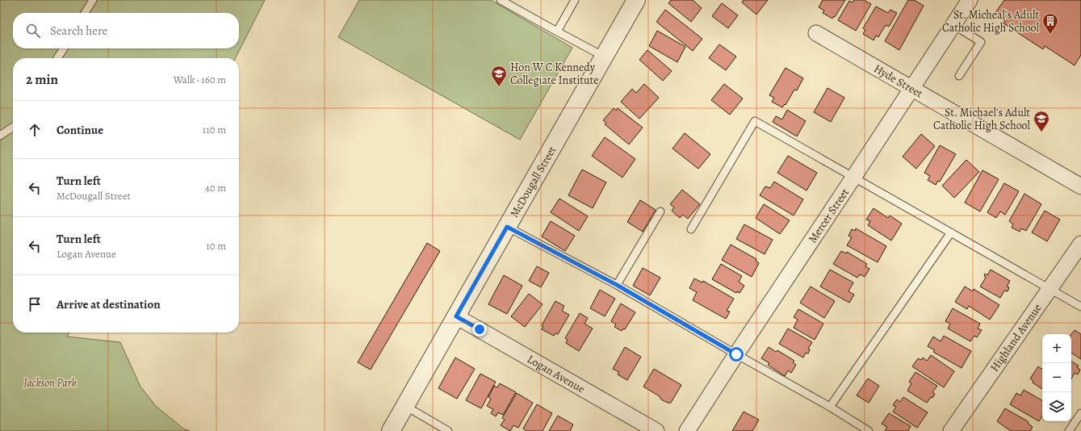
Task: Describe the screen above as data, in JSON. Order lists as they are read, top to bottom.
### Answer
{
  "streets": {
    "street": [
      "Hyde Street",
      "McDougall Street",
      "Mercer Street",
      "Highland Avenue",
      "Logan Avenue"
    ]
  },
  "crossings": [
    ["Hyde Street", "Mercer Street"],
    ["McDougall Street", "Logan Avenue"]
  ],
  "parks": ["Jackson Park"],
  "places": {
    "building": ["St. Micheal's Adult Catholic High School"],
    "school or university": ["Hon W C Kennedy Collegiate Institute", "St. Michael's Adult Catholic High School"]
  },
  "page": {
    "search": "Search here",
    "heading": ["2 min", "Walk · 160 m"],
    "list": [
      ["Continue", "110 m"],
      ["Turn left", "McDougall Street", "40 m"],
      ["Turn left", "Logan Avenue", "10 m"],
      "Arrive at destination"
    ],
    "map_buttons": ["+", "−"]
  }
}
